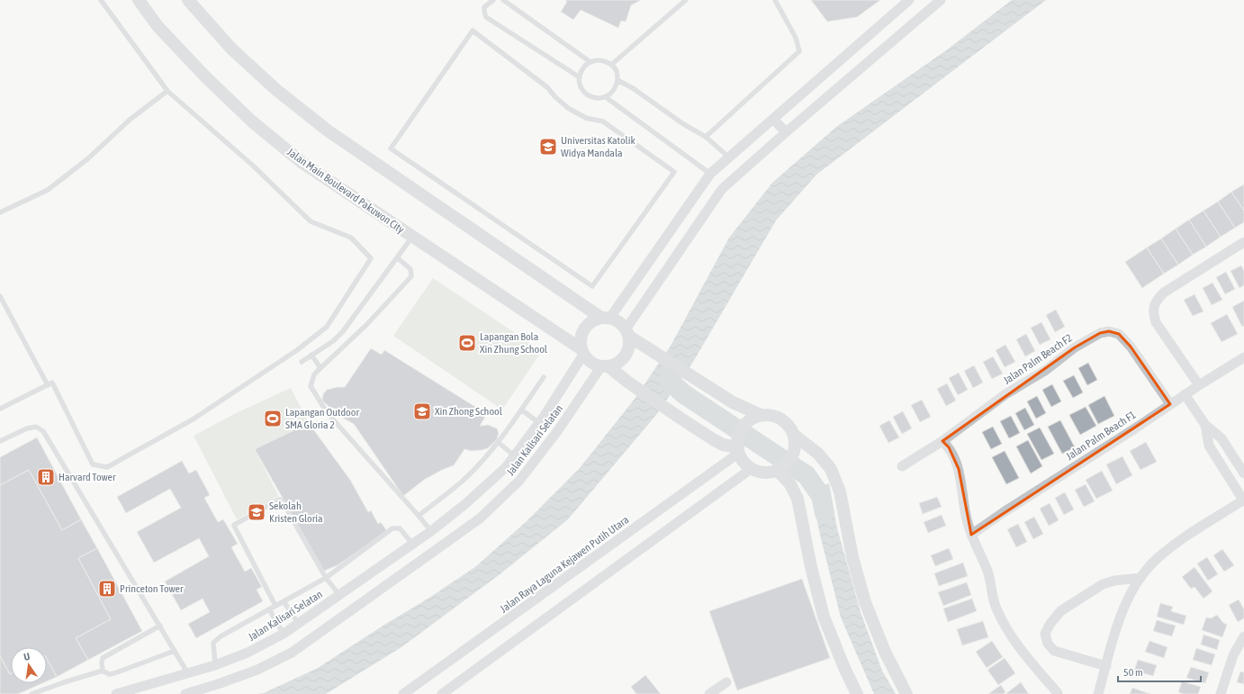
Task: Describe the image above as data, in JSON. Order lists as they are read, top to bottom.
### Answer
{
  "streets": {
    "street": [
      "Jalan Main Boulevard Pakuwon City",
      "Jalan Palm Beach F2",
      "Jalan Palm Beach F1",
      "Jalan Kalisari Selatan",
      "Jalan Raya Laguna Kejawen Putih Utara"
    ]
  },
  "crossings": [
    ["Jalan Main Boulevard Pakuwon City", "Jalan Kalisari Selatan"],
    ["Jalan Palm Beach F2", "Jalan Palm Beach F1"]
  ],
  "places": {
    "school or university": ["Universitas Katolik Widya Mandala", "Xin Zhong School", "Sekolah Kristen Gloria"],
    "sports": ["Lapangan Bola Xin Zhung School", "Lapangan Outdoor SMA Gloria 2"],
    "building": ["Harvard Tower", "Princeton Tower"]
  },
  "scale_bar": "50 m",
  "north": "top"
}
